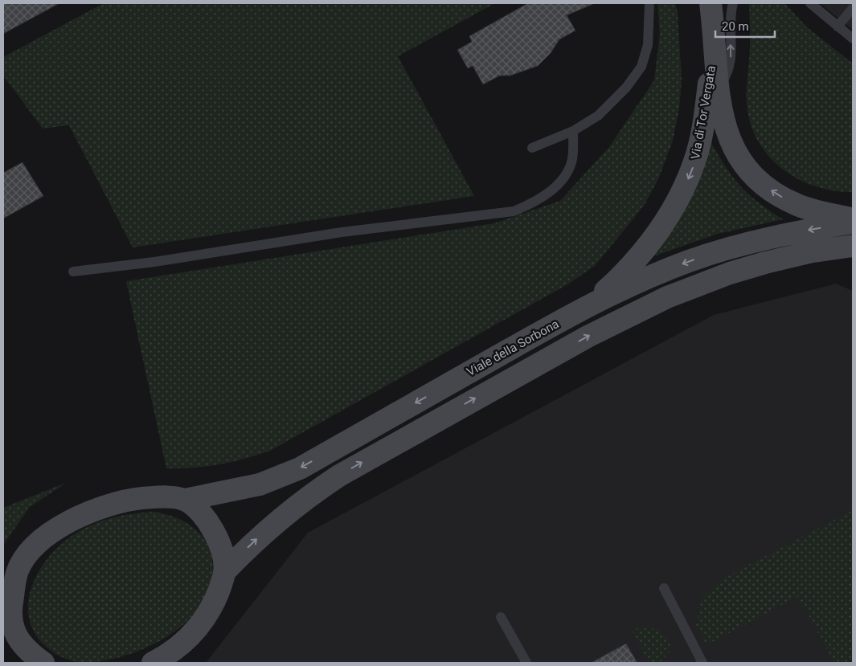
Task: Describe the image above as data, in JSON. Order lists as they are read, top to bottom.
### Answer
{
  "streets": {
    "street": ["Via di Tor Vergata", "Viale della Sorbona"]
  },
  "crossings": [
    ["Via di Tor Vergata", "Viale della Sorbona"]
  ],
  "scale_bar": "20 m"
}
